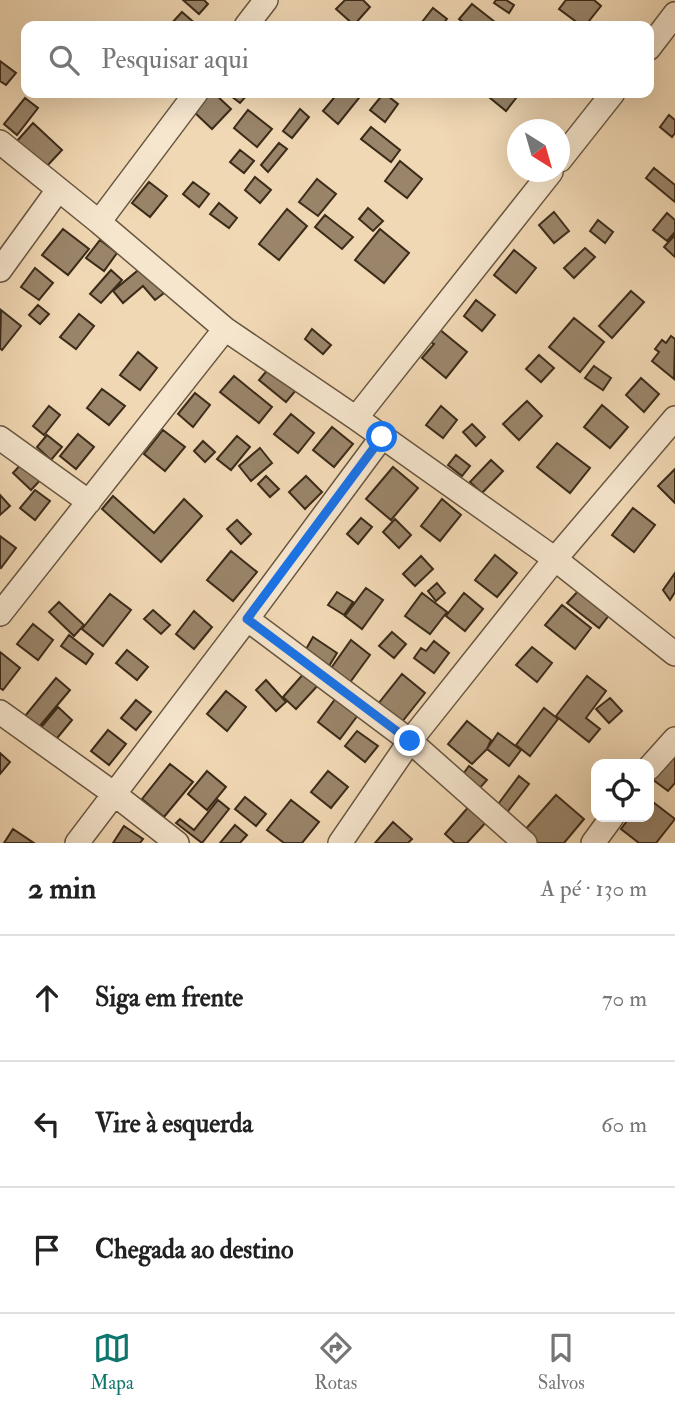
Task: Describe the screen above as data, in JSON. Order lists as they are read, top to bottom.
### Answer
{
  "north": "bottom right",
  "page": {
    "search": "Pesquisar aqui",
    "heading": ["2 min", "A pé · 130 m"],
    "list": [
      ["Siga em frente", "70 m"],
      ["Vire à esquerda", "60 m"],
      "Chegada ao destino"
    ],
    "nav": ["Mapa", "Rotas", "Salvos"]
  }
}
